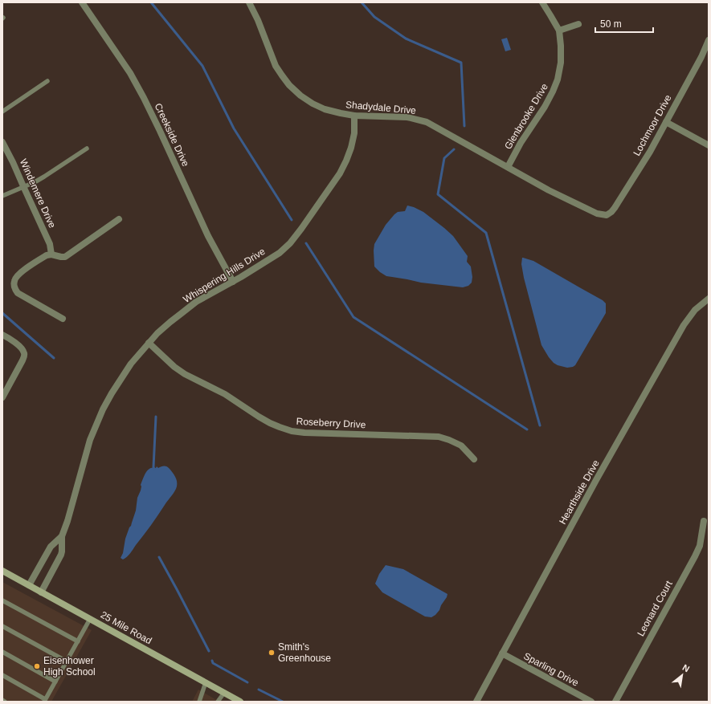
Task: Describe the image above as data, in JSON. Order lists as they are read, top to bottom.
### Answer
{
  "streets": {
    "street": [
      "Shadydale Drive",
      "Glenbrooke Drive",
      "Lochmoor Drive",
      "Creekside Drive",
      "Windemere Drive",
      "Whispering Hills Drive",
      "Roseberry Drive",
      "Hearthside Drive",
      "Leonard Court",
      "25 Mile Road",
      "Sparling Drive"
    ]
  },
  "crossings": [
    ["Shadydale Drive", "Glenbrooke Drive"],
    ["Shadydale Drive", "Lochmoor Drive"],
    ["Shadydale Drive", "Whispering Hills Drive"],
    ["Creekside Drive", "Whispering Hills Drive"],
    ["Whispering Hills Drive", "Roseberry Drive"],
    ["Whispering Hills Drive", "25 Mile Road"],
    ["Hearthside Drive", "Sparling Drive"]
  ],
  "places": ["Smith's Greenhouse", "Eisenhower High School"],
  "scale_bar": "50 m",
  "north": "top right"
}
